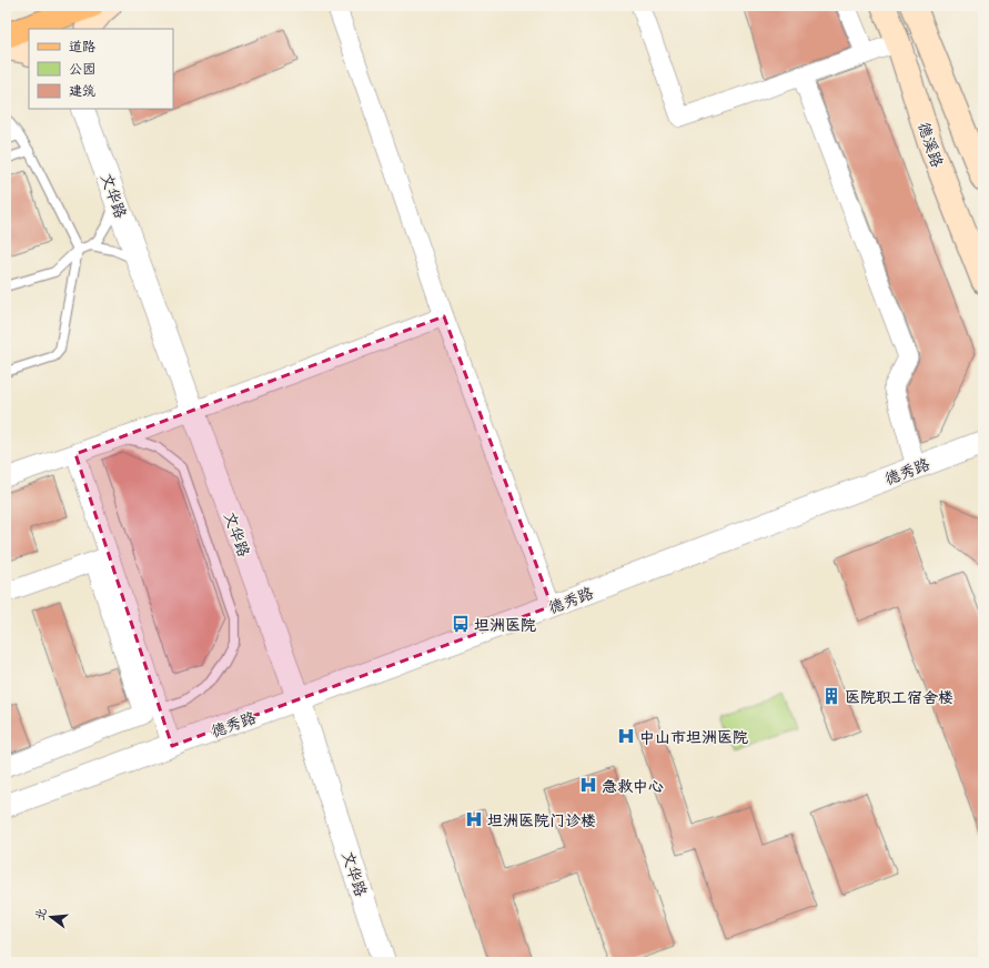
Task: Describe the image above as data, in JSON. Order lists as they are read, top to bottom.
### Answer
{
  "streets": {
    "main road": ["德溪路"],
    "street": ["文华路", "德秀路"]
  },
  "crossings": [
    ["文华路", "德秀路"]
  ],
  "places": {
    "bus stop": ["坦洲医院"],
    "building": ["医院职工宿舍楼"],
    "hospital": ["中山市坦洲医院", "急救中心", "坦洲医院门诊楼"]
  },
  "legend": ["道路", "公园", "建筑"],
  "north": "left"
}
